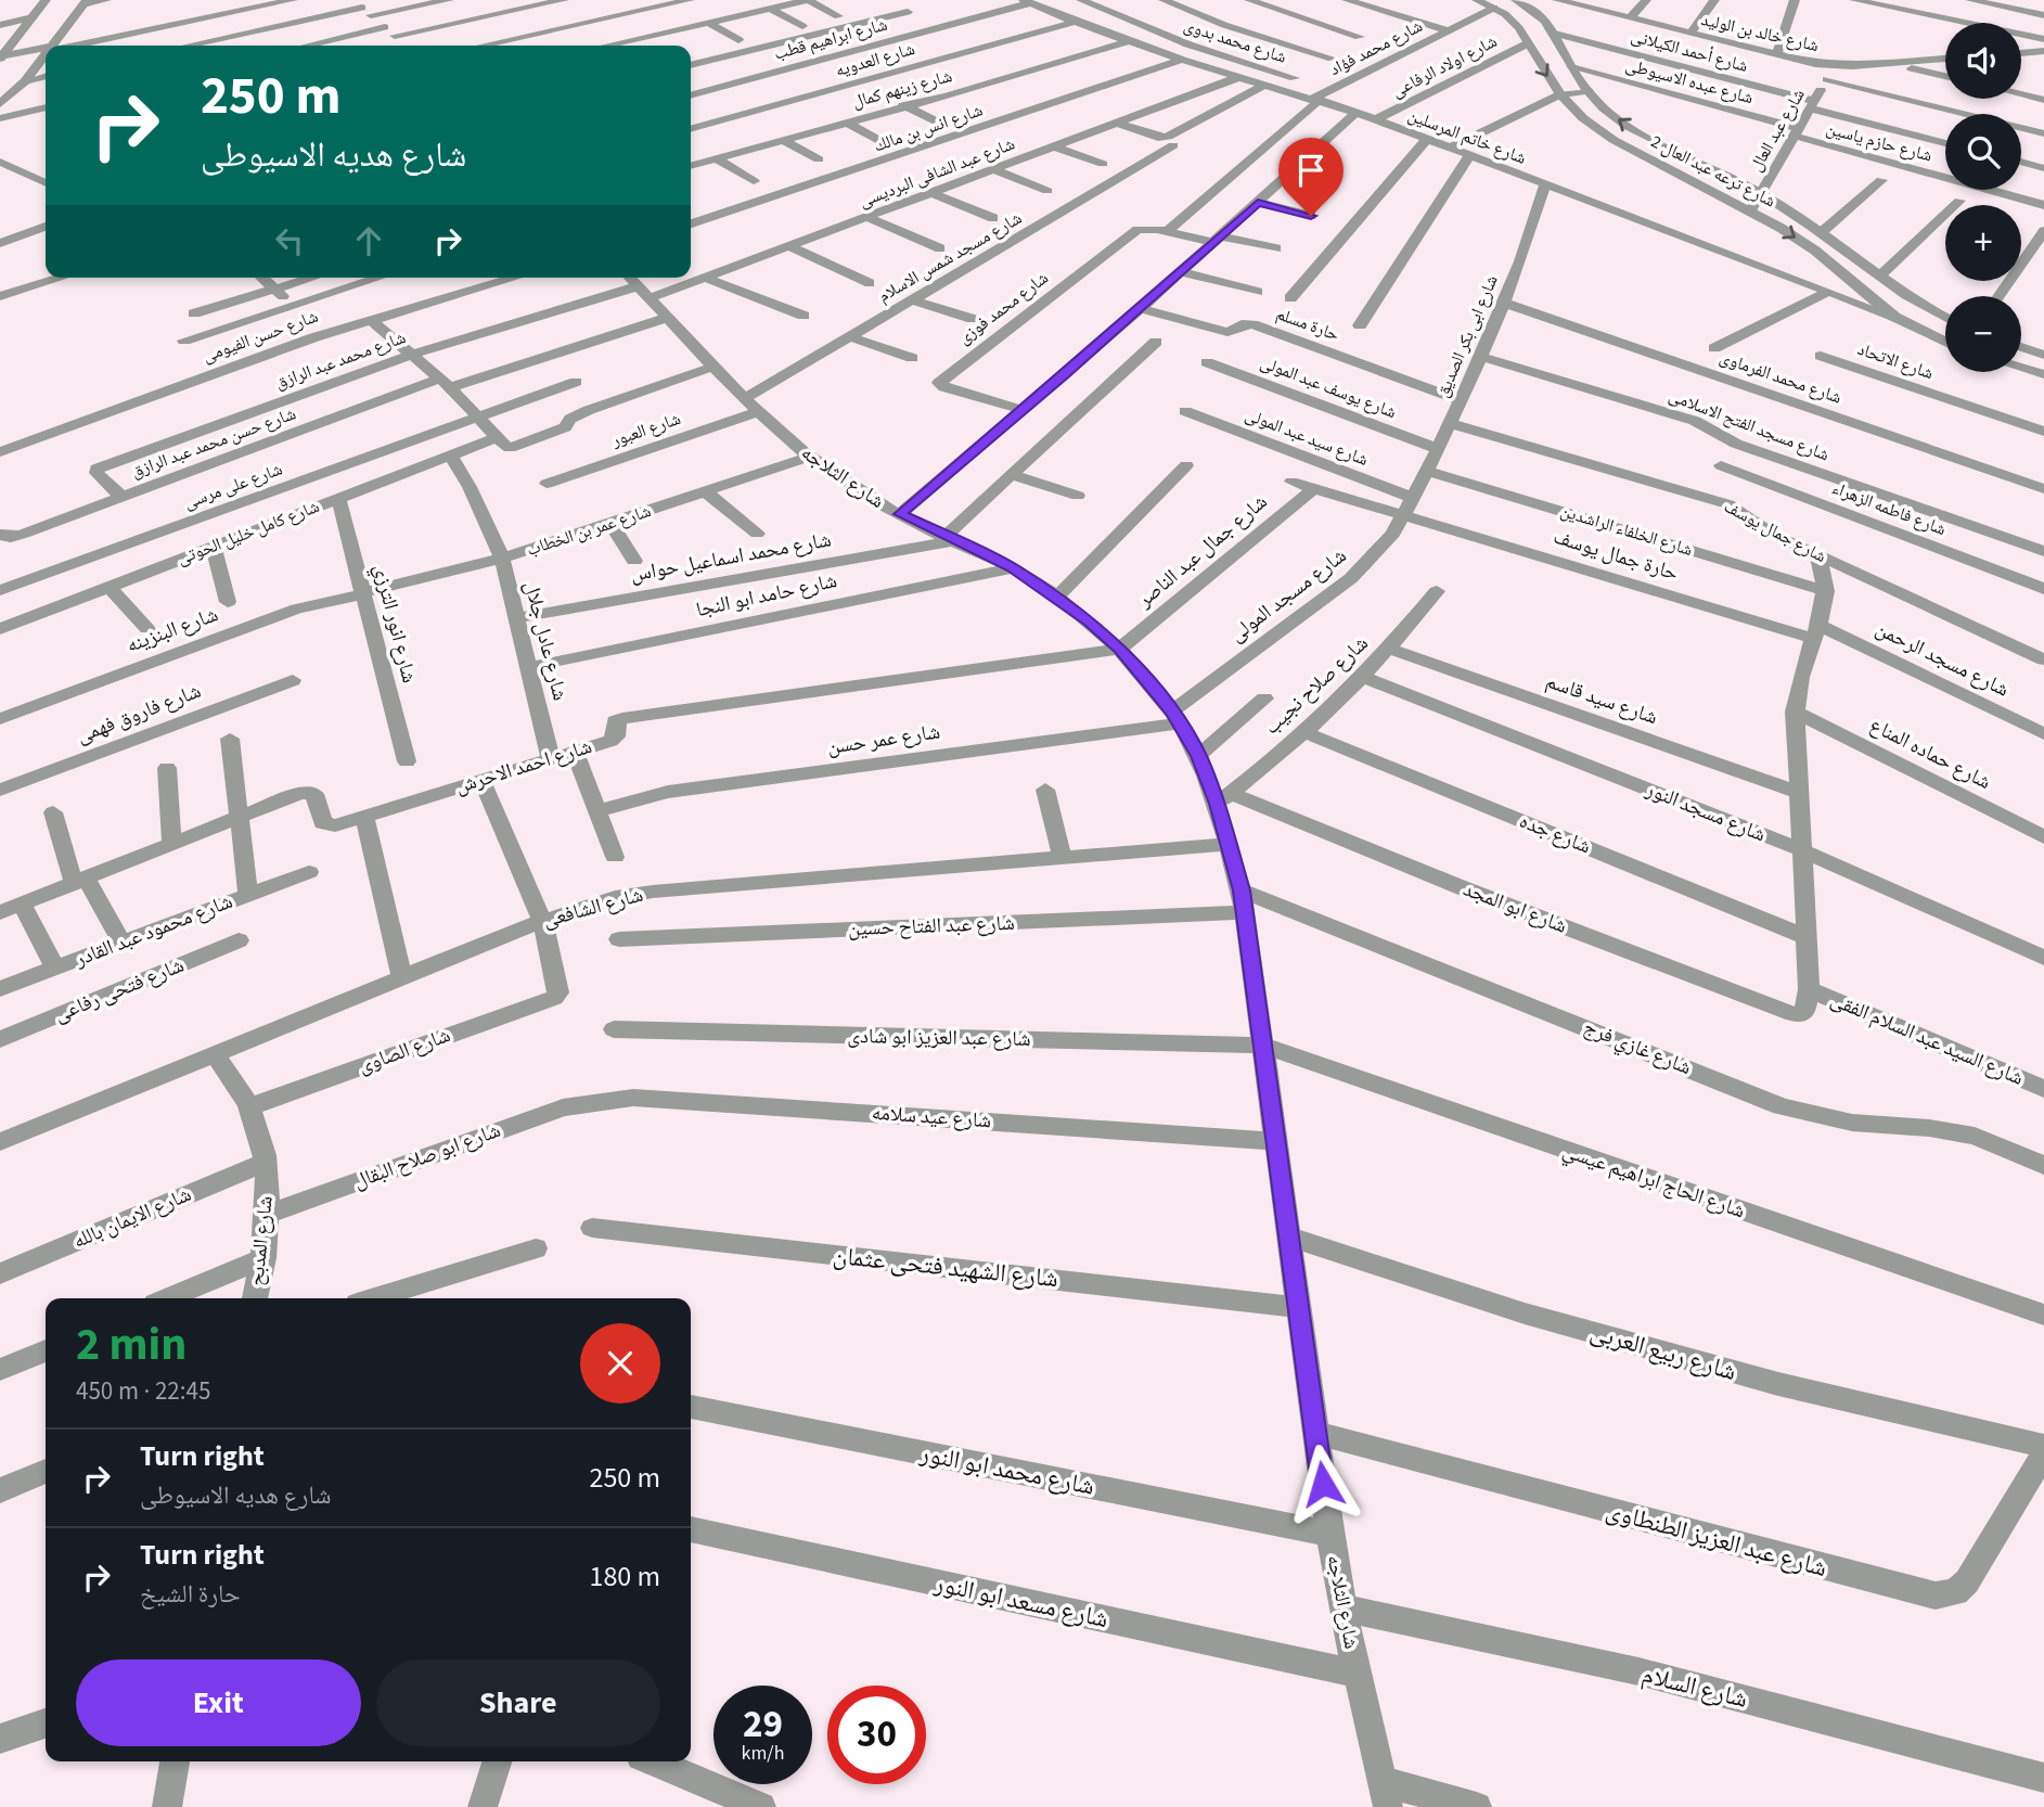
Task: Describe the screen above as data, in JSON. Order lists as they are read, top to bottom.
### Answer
{
  "streets": {
    "street": [
      "شارع خالد بن الوليد",
      "شارع ابراهيم قطب",
      "شارع محمد بدوى",
      "شارع محمد فؤاد",
      "شارع أحمد الكيلانى",
      "شارع العدويه",
      "شارع اولاد الرفاعى",
      "شارع عبده الاسيوطى",
      "شارع زينهم كمال",
      "شارع انس بن مالك",
      "شارع عبد العال",
      "شارع خاتم المرسلين",
      "شارع حازم ياسين",
      "شارع ترعه عبد العال 2",
      "شارع عبد الشافى البرديسى",
      "شارع مسجد شمس الاسلام",
      "شارع محمد فوزى",
      "حارة مسلم",
      "شارع حسن الفيومى",
      "شارع ابى بكر الصديق",
      "شارع محمد عبد الرازق",
      "شارع الاتحاد",
      "شارع محمد الفرماوى",
      "شارع يوسف عبد المولى",
      "شارع مسجد الفتح الاسلامى",
      "شارع العبور",
      "شارع سيد عبد المولى",
      "شارع حسن محمد عبد الرازق",
      "شارع الثلاجه",
      "شارع على مرسى",
      "شارع فاطمه الزهراء",
      "شارع عمر بن الخطاب",
      "شارع الخلفاء الراشدين",
      "شارع جمال يوسف",
      "شارع كامل خليل الحوتى",
      "شارع جمال عبد الناصر",
      "حارة جمال يوسف",
      "شارع محمد اسماعيل حواس",
      "شارع حامد ابو النجا",
      "شارع مسجد المولى",
      "شارع انور الترزي",
      "شارع البنزينه",
      "شارع عادل جلال",
      "شارع مسجد الرحمن",
      "شارع صلاح نجيب",
      "شارع سيد قاسم",
      "شارع فاروق فهمى",
      "شارع عمر حسن",
      "شارع حماده المناع",
      "شارع احمد الاحرش",
      "شارع مسجد النور",
      "شارع جده",
      "شارع الشافعى",
      "شارع ابو المجد",
      "شارع عبد الفتاح حسين",
      "شارع محمود عبد القادر",
      "شارع فتحى رفاعى",
      "شارع عبد العزيز ابو شادى",
      "شارع السيد عبد السلام الفقى",
      "شارع غازي فرج",
      "شارع الصاوى",
      "شارع عيد سلامه",
      "شارع ابو صلاح البقال",
      "شارع الحاج ابراهيم عيسي",
      "شارع الايمان بالله",
      "شارع المدبح",
      "شارع الشهيد فتحى عثمان",
      "شارع ربيع العربى",
      "شارع محمد ابو النور",
      "شارع عبد العزيز الطنطاوى",
      "شارع مسعد ابو النور",
      "شارع السلام"
    ]
  },
  "crossings": [
    ["شارع خالد بن الوليد", "شارع عبد العال"],
    ["شارع ابراهيم قطب", "شارع خاتم المرسلين"],
    ["شارع محمد فؤاد", "شارع خاتم المرسلين"],
    ["شارع محمد فؤاد", "شارع ترعه عبد العال 2"],
    ["شارع أحمد الكيلانى", "شارع عبد العال"],
    ["شارع أحمد الكيلانى", "شارع ترعه عبد العال 2"],
    ["شارع العدويه", "شارع خاتم المرسلين"],
    ["شارع اولاد الرفاعى", "شارع خاتم المرسلين"],
    ["شارع اولاد الرفاعى", "شارع ترعه عبد العال 2"],
    ["شارع عبده الاسيوطى", "شارع عبد العال"],
    ["شارع عبده الاسيوطى", "شارع حازم ياسين"],
    ["شارع عبده الاسيوطى", "شارع ترعه عبد العال 2"],
    ["شارع زينهم كمال", "شارع خاتم المرسلين"],
    ["شارع انس بن مالك", "شارع خاتم المرسلين"],
    ["شارع عبد العال", "شارع حازم ياسين"],
    ["شارع عبد العال", "شارع ترعه عبد العال 2"],
    ["شارع خاتم المرسلين", "شارع ترعه عبد العال 2"],
    ["شارع خاتم المرسلين", "شارع عبد الشافى البرديسى"],
    ["شارع خاتم المرسلين", "شارع ابى بكر الصديق"],
    ["شارع عبد الشافى البرديسى", "شارع محمد عبد الرازق"],
    ["شارع عبد الشافى البرديسى", "شارع الثلاجه"],
    ["شارع مسجد شمس الاسلام", "شارع العبور"],
    ["شارع مسجد شمس الاسلام", "شارع الثلاجه"],
    ["حارة مسلم", "شارع ابى بكر الصديق"],
    ["شارع ابى بكر الصديق", "شارع محمد الفرماوى"],
    ["شارع ابى بكر الصديق", "شارع يوسف عبد المولى"],
    ["شارع ابى بكر الصديق", "شارع مسجد الفتح الاسلامى"],
    ["شارع ابى بكر الصديق", "شارع سيد عبد المولى"],
    ["شارع ابى بكر الصديق", "شارع الخلفاء الراشدين"],
    ["شارع ابى بكر الصديق", "شارع جمال يوسف"],
    ["شارع ابى بكر الصديق", "شارع مسجد المولى"],
    ["شارع محمد عبد الرازق", "شارع حسن محمد عبد الرازق"],
    ["شارع محمد عبد الرازق", "شارع الثلاجه"],
    ["شارع العبور", "شارع الثلاجه"],
    ["شارع سيد عبد المولى", "شارع مسجد المولى"],
    ["شارع حسن محمد عبد الرازق", "شارع الثلاجه"],
    ["شارع الثلاجه", "شارع عمر بن الخطاب"],
    ["شارع الثلاجه", "شارع جمال عبد الناصر"],
    ["شارع الثلاجه", "شارع محمد اسماعيل حواس"],
    ["شارع الثلاجه", "شارع حامد ابو النجا"],
    ["شارع الثلاجه", "شارع مسجد المولى"],
    ["شارع الثلاجه", "شارع صلاح نجيب"],
    ["شارع الثلاجه", "شارع عمر حسن"],
    ["شارع الثلاجه", "شارع احمد الاحرش"],
    ["شارع الثلاجه", "شارع الشافعى"],
    ["شارع الثلاجه", "شارع ابو المجد"],
    ["شارع الثلاجه", "شارع عبد الفتاح حسين"],
    ["شارع الثلاجه", "شارع عبد العزيز ابو شادى"],
    ["شارع الثلاجه", "شارع غازي فرج"],
    ["شارع الثلاجه", "شارع عيد سلامه"],
    ["شارع الثلاجه", "شارع الحاج ابراهيم عيسي"],
    ["شارع الثلاجه", "شارع الشهيد فتحى عثمان"],
    ["شارع الثلاجه", "شارع ربيع العربى"],
    ["شارع الثلاجه", "شارع محمد ابو النور"],
    ["شارع الثلاجه", "شارع عبد العزيز الطنطاوى"],
    ["شارع الثلاجه", "شارع مسعد ابو النور"],
    ["شارع الثلاجه", "شارع السلام"],
    ["شارع عمر بن الخطاب", "شارع انور الترزي"],
    ["شارع عمر بن الخطاب", "شارع البنزينه"],
    ["شارع عمر بن الخطاب", "شارع عادل جلال"],
    ["شارع كامل خليل الحوتى", "شارع انور الترزي"],
    ["شارع كامل خليل الحوتى", "شارع عادل جلال"],
    ["شارع جمال عبد الناصر", "حارة جمال يوسف"],
    ["شارع جمال عبد الناصر", "شارع احمد الاحرش"],
    ["حارة جمال يوسف", "شارع مسجد المولى"],
    ["حارة جمال يوسف", "شارع مسجد الرحمن"],
    ["شارع محمد اسماعيل حواس", "شارع عادل جلال"],
    ["شارع حامد ابو النجا", "شارع عادل جلال"],
    ["شارع مسجد المولى", "شارع عمر حسن"],
    ["شارع انور الترزي", "شارع البنزينه"],
    ["شارع عادل جلال", "شارع احمد الاحرش"],
    ["شارع صلاح نجيب", "شارع سيد قاسم"],
    ["شارع صلاح نجيب", "شارع مسجد النور"],
    ["شارع صلاح نجيب", "شارع جده"],
    ["شارع صلاح نجيب", "شارع ابو المجد"],
    ["شارع الشافعى", "شارع الصاوى"],
    ["شارع الشافعى", "شارع المدبح"],
    ["شارع ابو المجد", "شارع السيد عبد السلام الفقى"],
    ["شارع عبد الفتاح حسين", "شارع غازي فرج"],
    ["شارع عبد العزيز ابو شادى", "شارع الحاج ابراهيم عيسي"],
    ["شارع الصاوى", "شارع المدبح"],
    ["شارع عيد سلامه", "شارع ابو صلاح البقال"],
    ["شارع ابو صلاح البقال", "شارع المدبح"],
    ["شارع الايمان بالله", "شارع المدبح"]
  ],
  "page": {
    "map_buttons": ["+", "−"],
    "turn": ["250 m", "شارع هديه الاسيوطى"],
    "heading": ["2 min", "450 m · 22:45"],
    "list": [
      {
        "name": "Turn right",
        "note": "شارع هديه الاسيوطى",
        "value": "250 m"
      },
      {
        "name": "Turn right",
        "note": "حارة الشيخ",
        "value": "180 m"
      }
    ],
    "buttons": ["Exit", "Share"],
    "speed": "29 km/h",
    "limit": "30"
  }
}
